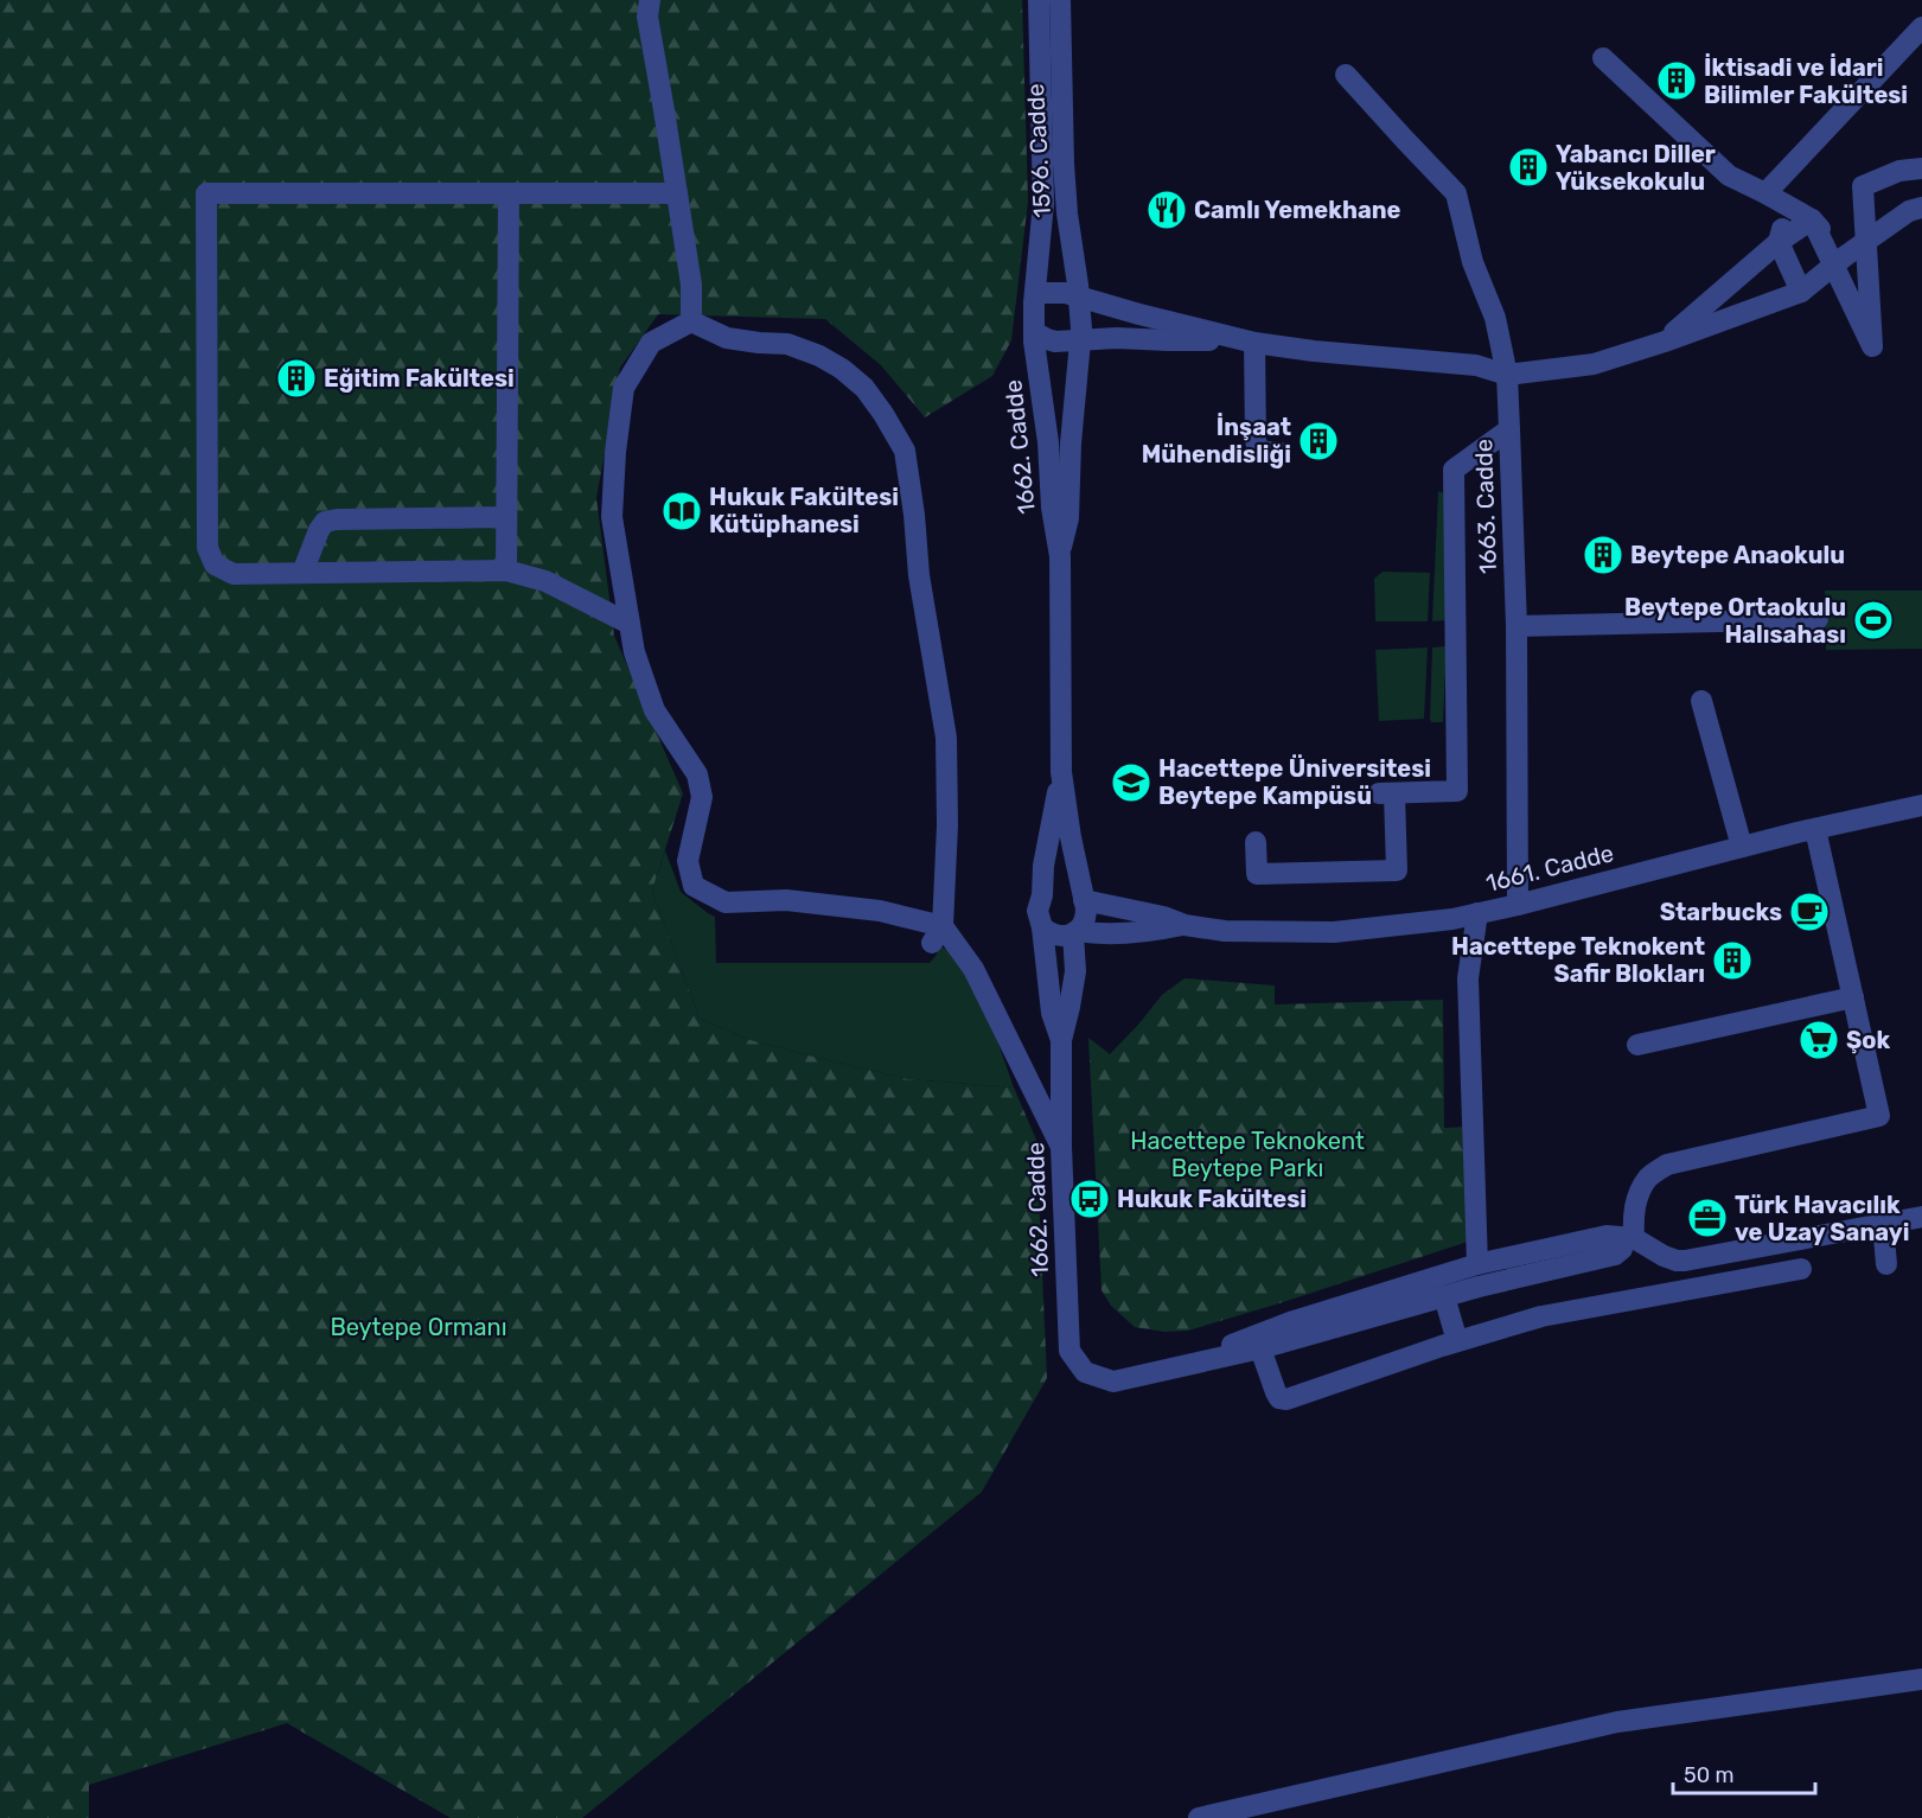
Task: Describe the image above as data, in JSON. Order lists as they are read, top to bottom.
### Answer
{
  "streets": {
    "street": [
      "1596. Cadde",
      "1662. Cadde",
      "1663. Cadde",
      "1661. Cadde"
    ]
  },
  "crossings": [
    ["1596. Cadde", "1662. Cadde"],
    ["1662. Cadde", "1661. Cadde"],
    ["1663. Cadde", "1661. Cadde"]
  ],
  "parks": ["Hacettepe Teknokent Beytepe Parkı", "Beytepe Ormanı"],
  "places": {
    "building": [
      "İktisadi ve İdari Bilimler Fakültesi",
      "Yabancı Diller Yüksekokulu",
      "Eğitim Fakültesi",
      "İnşaat Mühendisliği",
      "Beytepe Anaokulu",
      "Hacettepe Teknokent Safir Blokları"
    ],
    "restaurant": ["Camlı Yemekhane"],
    "library": ["Hukuk Fakültesi Kütüphanesi"],
    "sports": ["Beytepe Ortaokulu Halısahası"],
    "school or university": ["Hacettepe Üniversitesi Beytepe Kampüsü"],
    "cafe": ["Starbucks"],
    "supermarket": ["Şok"],
    "bus stop": ["Hukuk Fakültesi"],
    "office": ["Türk Havacılık ve Uzay Sanayi"]
  },
  "scale_bar": "50 m"
}
